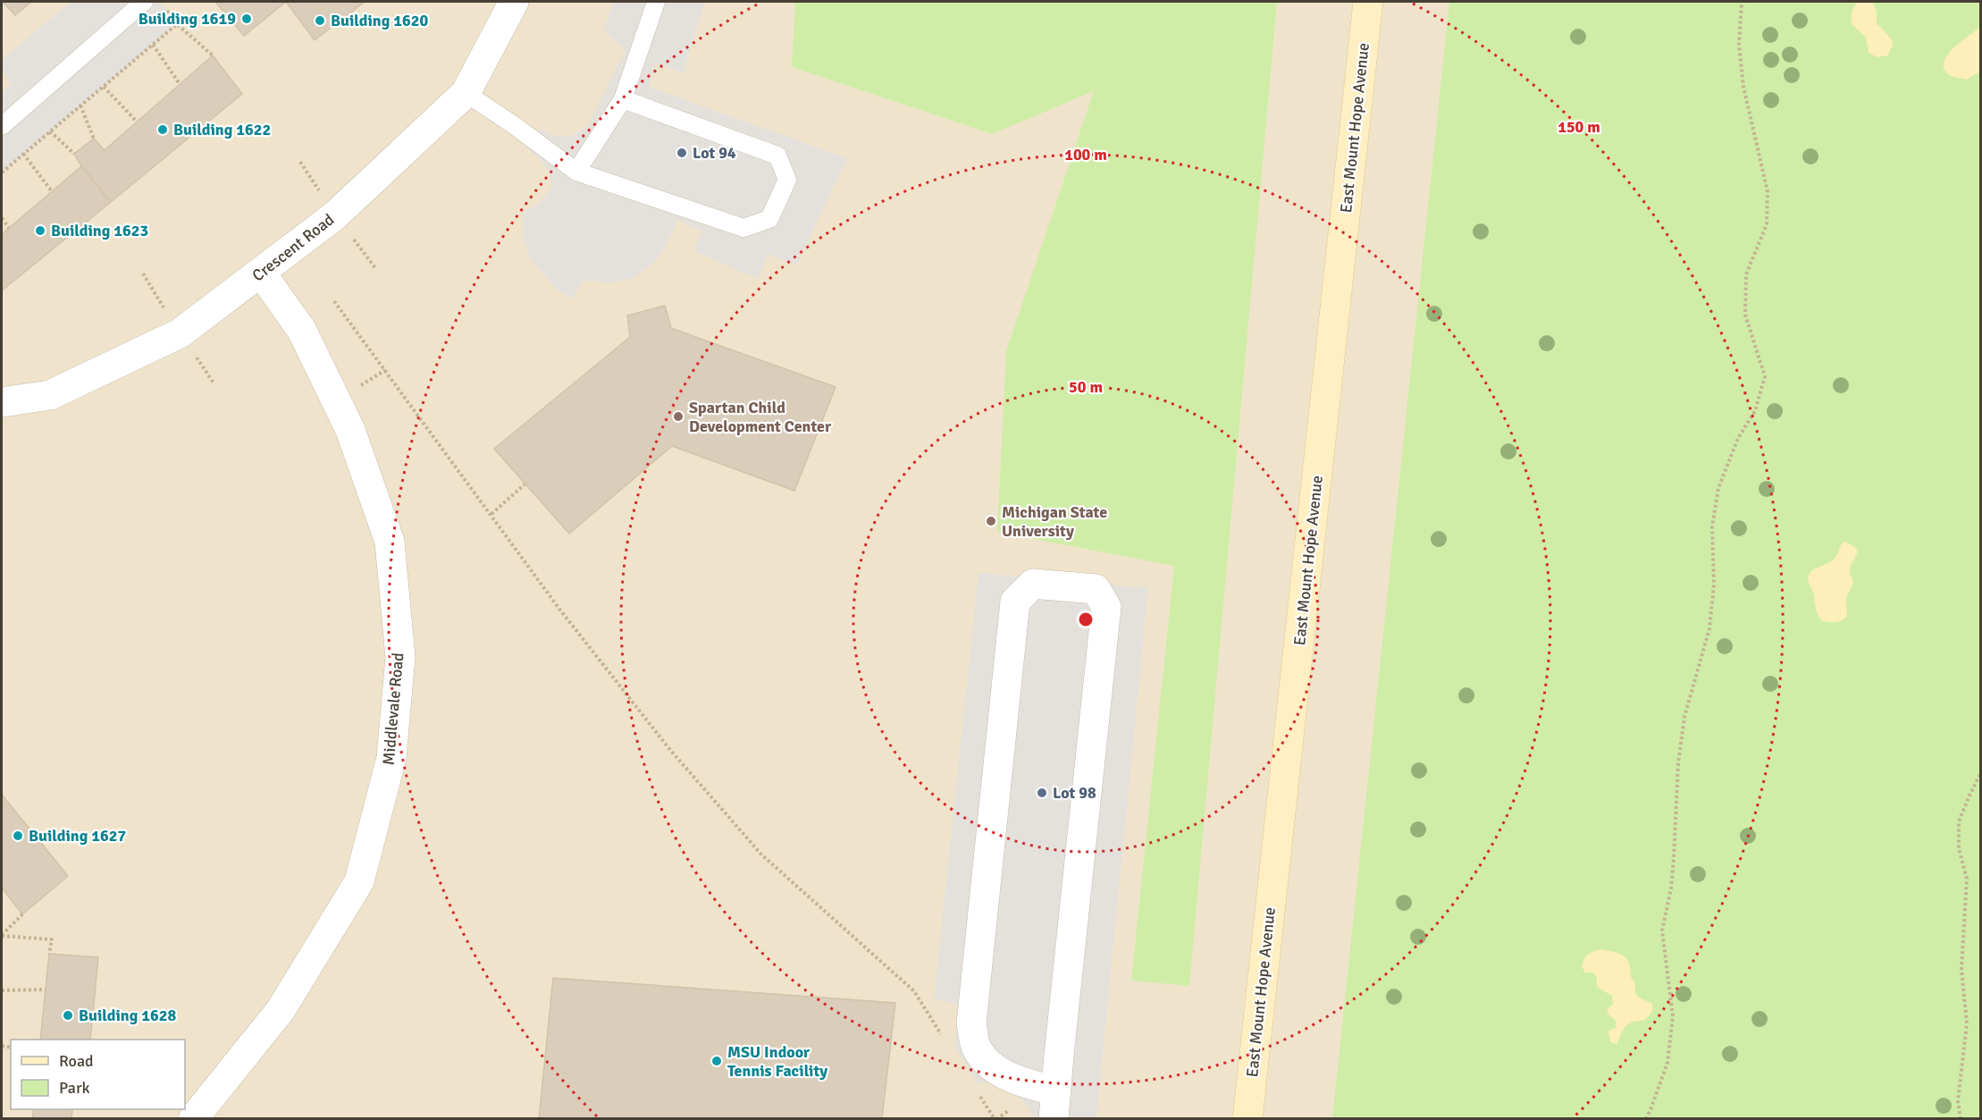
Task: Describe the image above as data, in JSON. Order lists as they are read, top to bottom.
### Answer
{
  "streets": {
    "street": ["East Mount Hope Avenue", "Crescent Road", "Middlevale Road"]
  },
  "crossings": [
    ["Crescent Road", "Middlevale Road"]
  ],
  "places": [
    "Building 1619",
    "Building 1620",
    "Building 1622",
    "Lot 94",
    "Building 1623",
    "Spartan Child Development Center",
    "Michigan State University",
    "Lot 98",
    "Building 1627",
    "Building 1628",
    "MSU Indoor Tennis Facility"
  ],
  "legend": ["Road", "Park"],
  "rings": ["150 m", "100 m", "50 m"]
}
